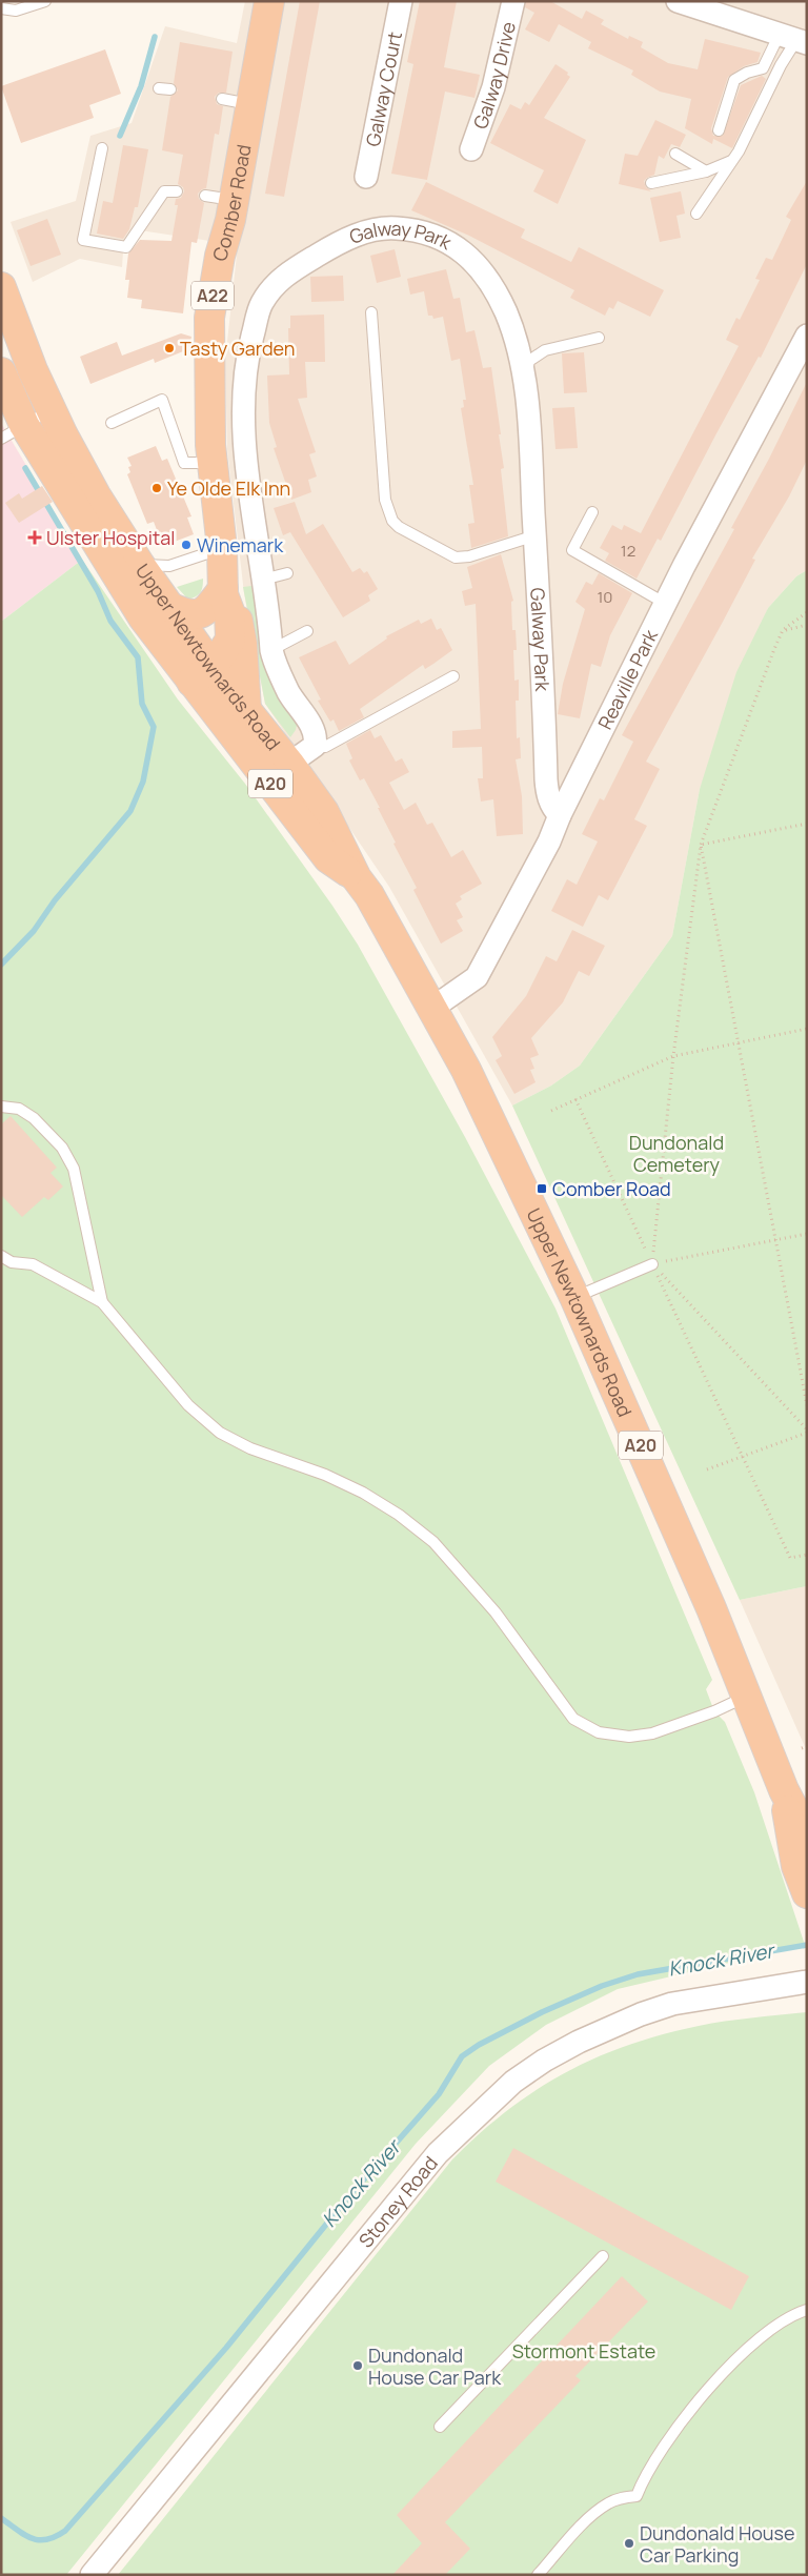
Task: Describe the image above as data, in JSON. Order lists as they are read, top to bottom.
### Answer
{
  "streets": {
    "highway": [
      "Comber Road",
      "A22",
      "Upper Newtownards Road",
      "A20"
    ],
    "street": [
      "Galway Drive",
      "Galway Court",
      "Galway Park",
      "Reaville Park",
      "Stoney Road"
    ]
  },
  "crossings": [
    ["Comber Road", "Upper Newtownards Road"],
    ["Galway Park", "Reaville Park"],
    ["Upper Newtownards Road", "Reaville Park"]
  ],
  "water": ["Knock River"],
  "parks": ["Dundonald Cemetery", "Stormont Estate"],
  "places": {
    "other": [
      "Tasty Garden",
      "Ye Olde Elk Inn",
      "Winemark",
      "Dundonald House Car Park",
      "Dundonald House Car Parking"
    ],
    "health": ["Ulster Hospital"],
    "transit": ["Comber Road"]
  },
  "house_numbers": ["12", "10"]
}
